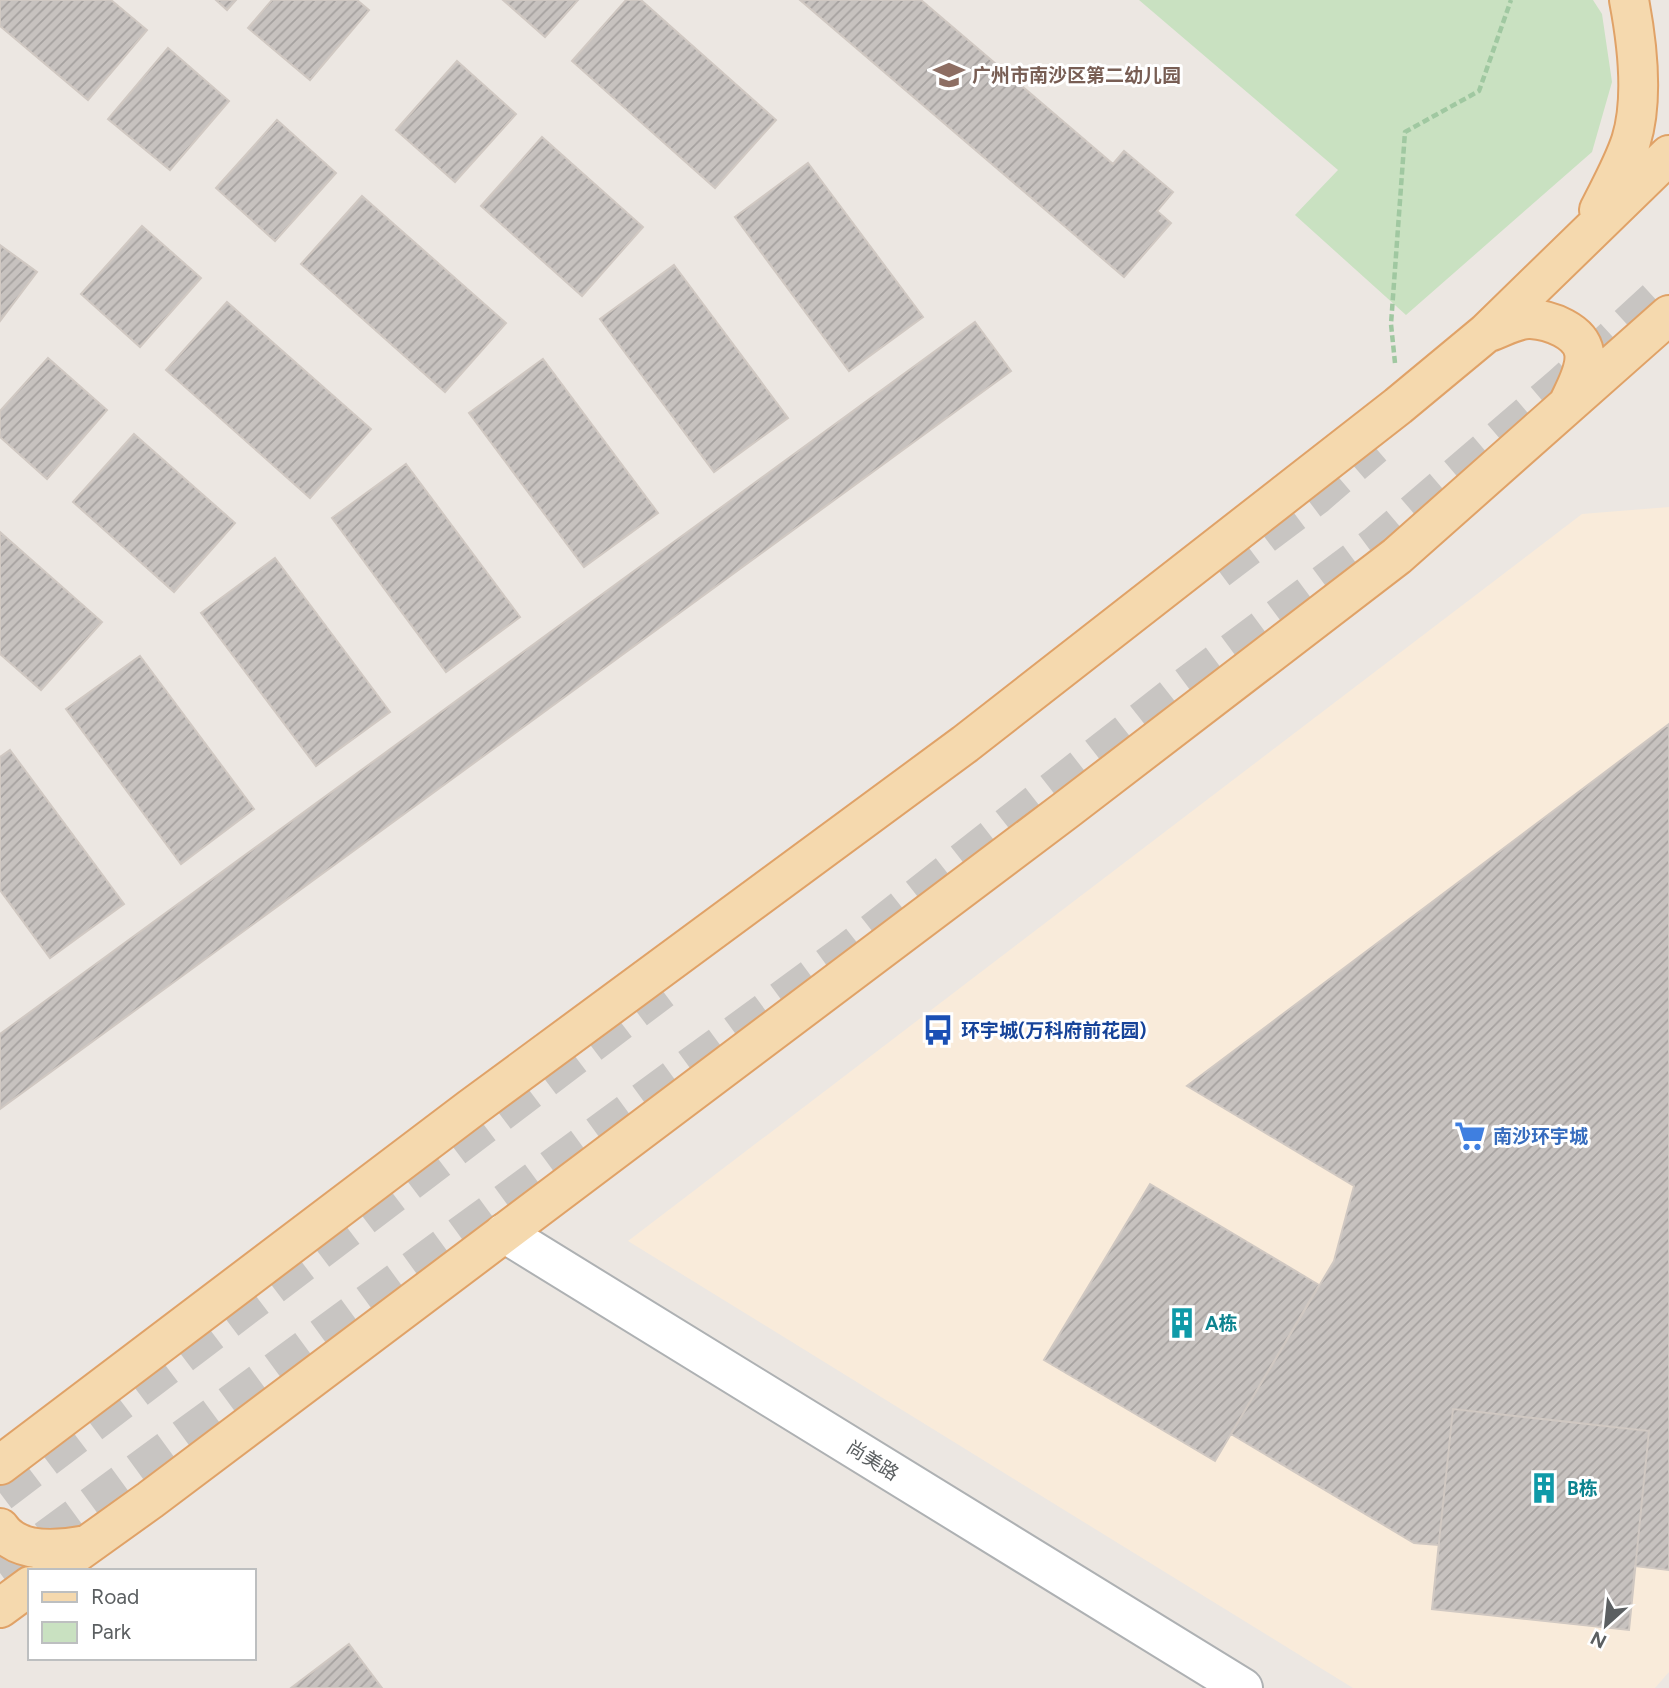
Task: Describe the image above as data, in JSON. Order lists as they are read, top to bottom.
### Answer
{
  "streets": {
    "street": ["尚美路"]
  },
  "places": {
    "school or university": ["广州市南沙区第二幼儿园"],
    "bus stop": ["环宇城(万科府前花园)"],
    "supermarket": ["南沙环宇城"],
    "building": ["A栋", "B栋"]
  },
  "legend": ["Road", "Park"],
  "north": "bottom left"
}
